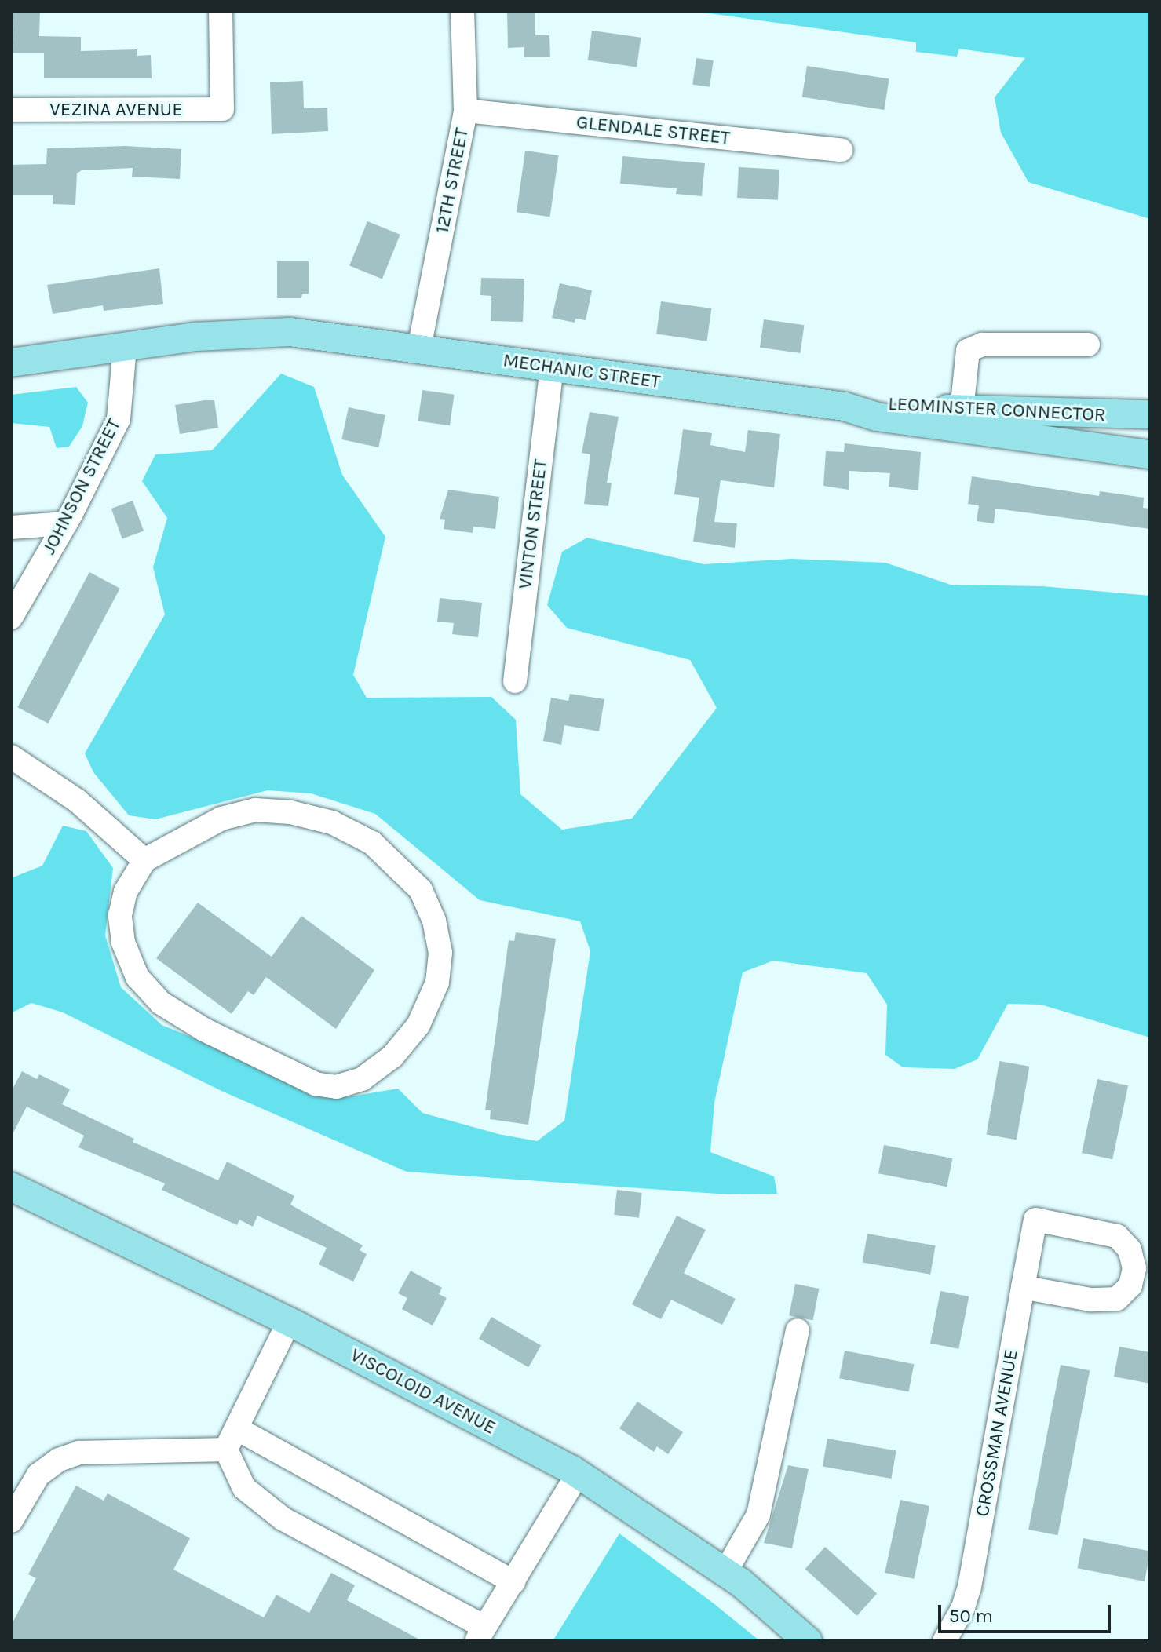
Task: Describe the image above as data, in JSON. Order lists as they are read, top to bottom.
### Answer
{
  "streets": {
    "main road": ["MECHANIC STREET", "LEOMINSTER CONNECTOR", "VISCOLOID AVENUE"],
    "street": [
      "VEZINA AVENUE",
      "GLENDALE STREET",
      "12TH STREET",
      "JOHNSON STREET",
      "VINTON STREET",
      "CROSSMAN AVENUE"
    ]
  },
  "crossings": [
    ["GLENDALE STREET", "12TH STREET"],
    ["12TH STREET", "MECHANIC STREET"],
    ["MECHANIC STREET", "LEOMINSTER CONNECTOR"],
    ["MECHANIC STREET", "JOHNSON STREET"],
    ["MECHANIC STREET", "VINTON STREET"]
  ],
  "scale_bar": "50 m"
}
